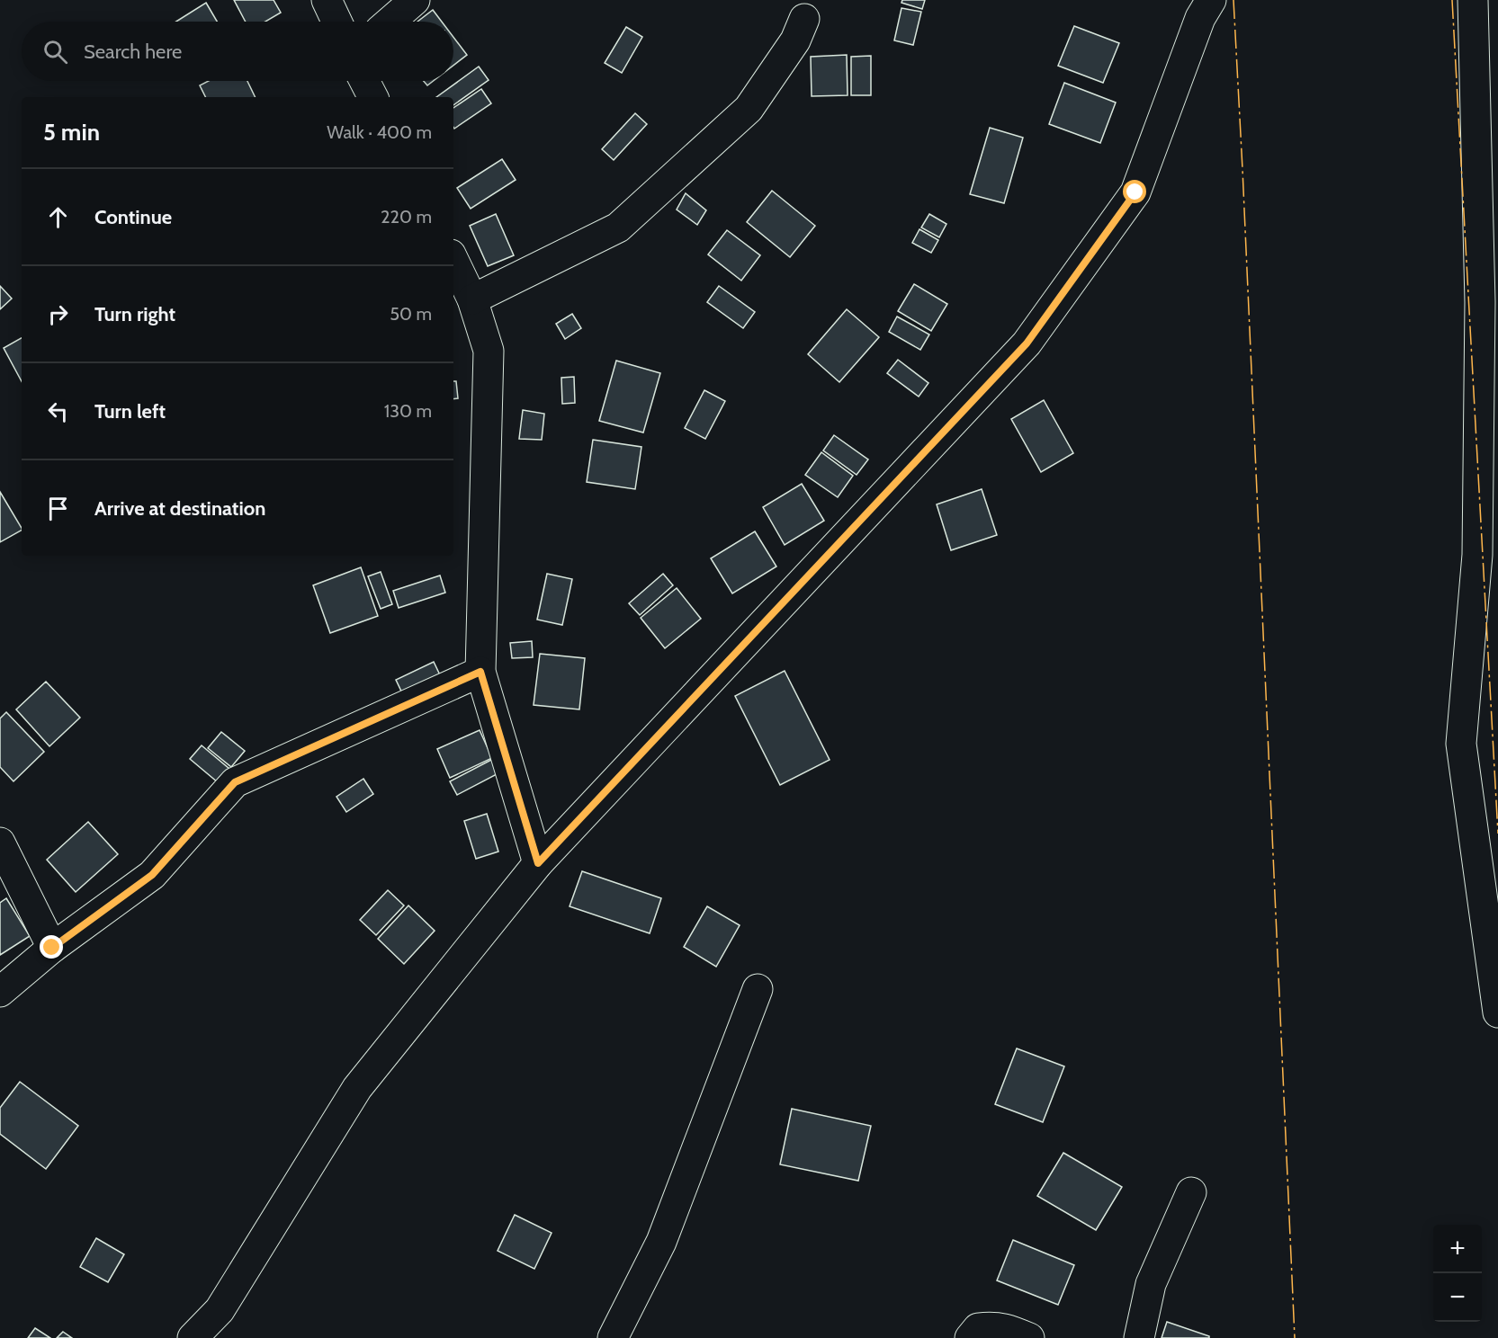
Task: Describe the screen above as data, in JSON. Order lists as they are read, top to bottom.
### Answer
{
  "page": {
    "search": "Search here",
    "heading": ["5 min", "Walk · 400 m"],
    "list": [
      ["Continue", "220 m"],
      ["Turn right", "50 m"],
      ["Turn left", "130 m"],
      "Arrive at destination"
    ],
    "map_buttons": ["+", "−"]
  }
}
